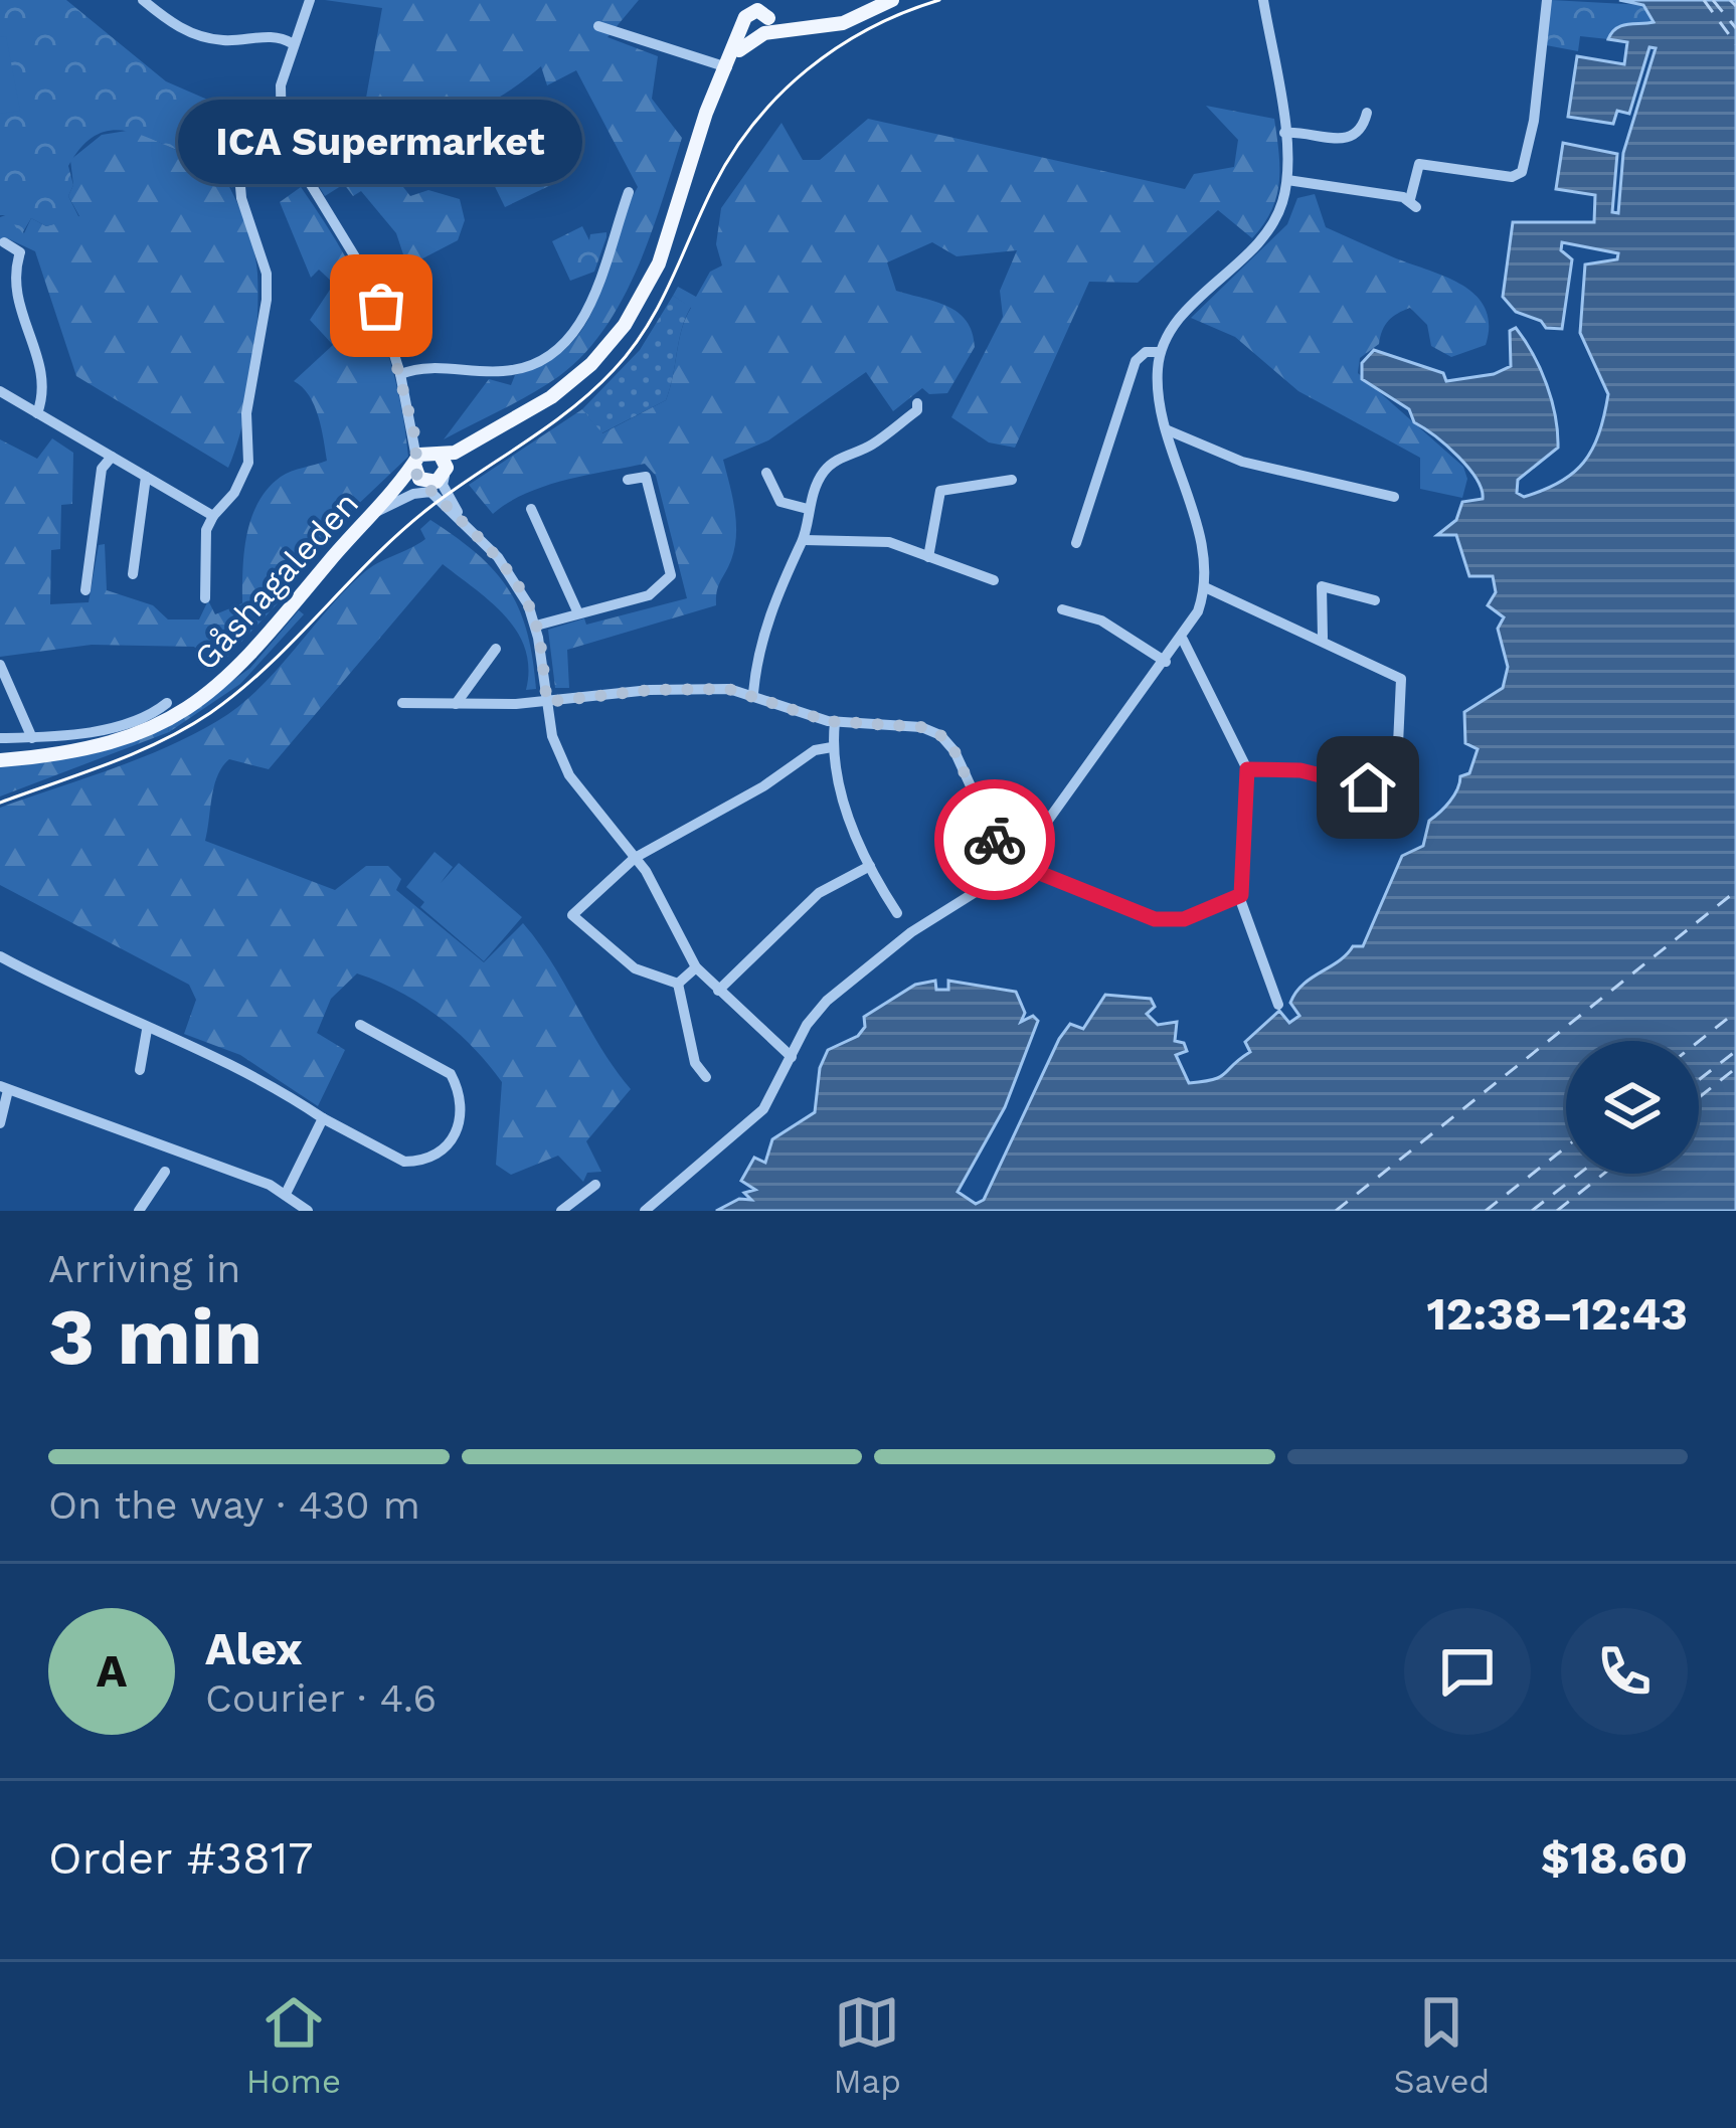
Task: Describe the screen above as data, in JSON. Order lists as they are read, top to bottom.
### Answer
{
  "streets": {
    "main road": ["Gåshagaleden"]
  },
  "places": ["ICA Supermarket"],
  "page": {
    "bubble": "ICA Supermarket",
    "heading": ["3 min", "Arriving in", "12:38–12:43"],
    "panel": [
      "Alex",
      "Courier · 4.6",
      "Order #3817",
      "$18.60"
    ],
    "bar": "On the way · 430 m",
    "round": "A",
    "tabs": ["Home", "Map", "Saved"]
  }
}
